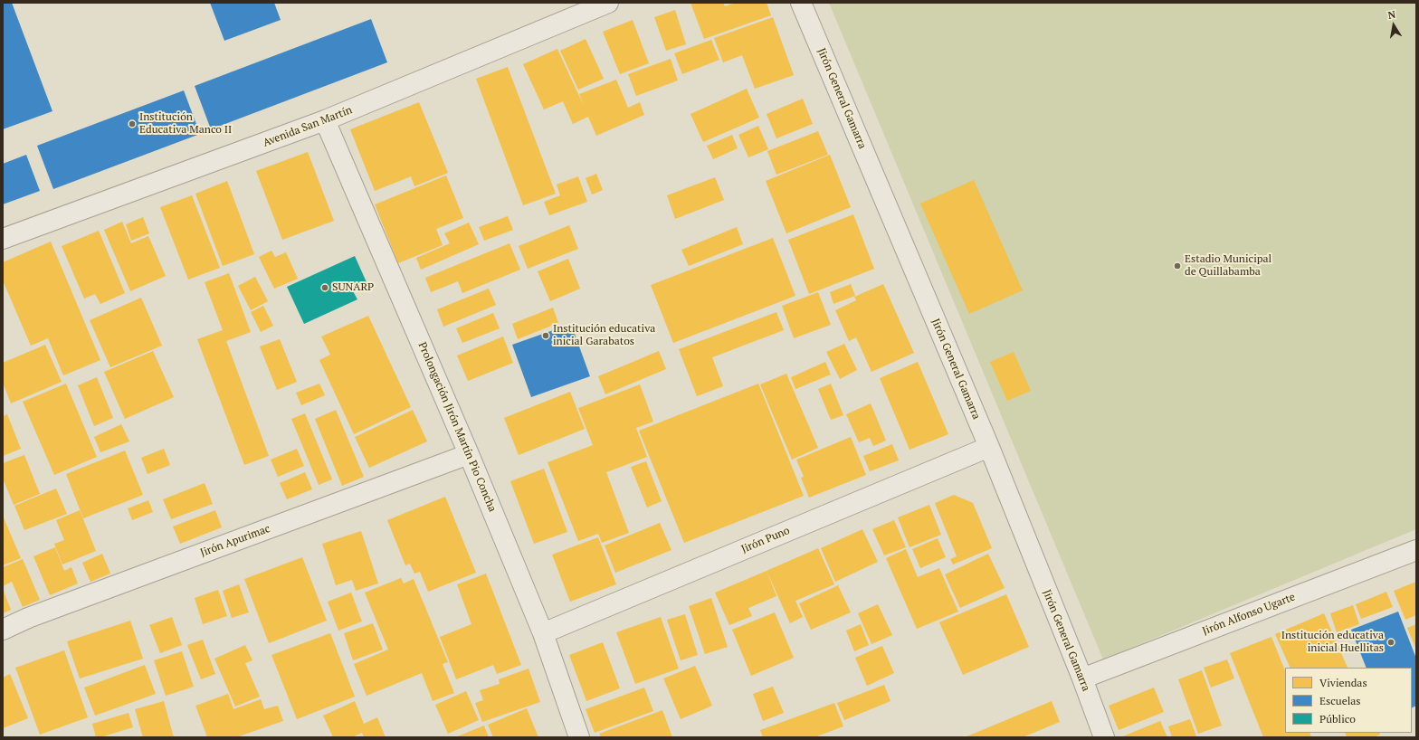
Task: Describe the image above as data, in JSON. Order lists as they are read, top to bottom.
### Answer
{
  "streets": {
    "street": [
      "Jirón General Gamarra",
      "Avenida San Martín",
      "Prolongación Jirón Martín Pio Concha",
      "Jirón Puno",
      "Jirón Apurimac",
      "Jirón Alfonso Ugarte"
    ]
  },
  "crossings": [
    ["Jirón General Gamarra", "Jirón Puno"],
    ["Jirón General Gamarra", "Jirón Alfonso Ugarte"],
    ["Avenida San Martín", "Prolongación Jirón Martín Pio Concha"],
    ["Prolongación Jirón Martín Pio Concha", "Jirón Puno"],
    ["Prolongación Jirón Martín Pio Concha", "Jirón Apurimac"]
  ],
  "places": [
    "Institución Educativa Manco II",
    "Estadio Municipal de Quillabamba",
    "SUNARP",
    "Institución educativa inicial Garabatos",
    "Institución educativa inicial Huellitas"
  ],
  "legend": ["Viviendas", "Escuelas", "Público"],
  "north": "top"
}
